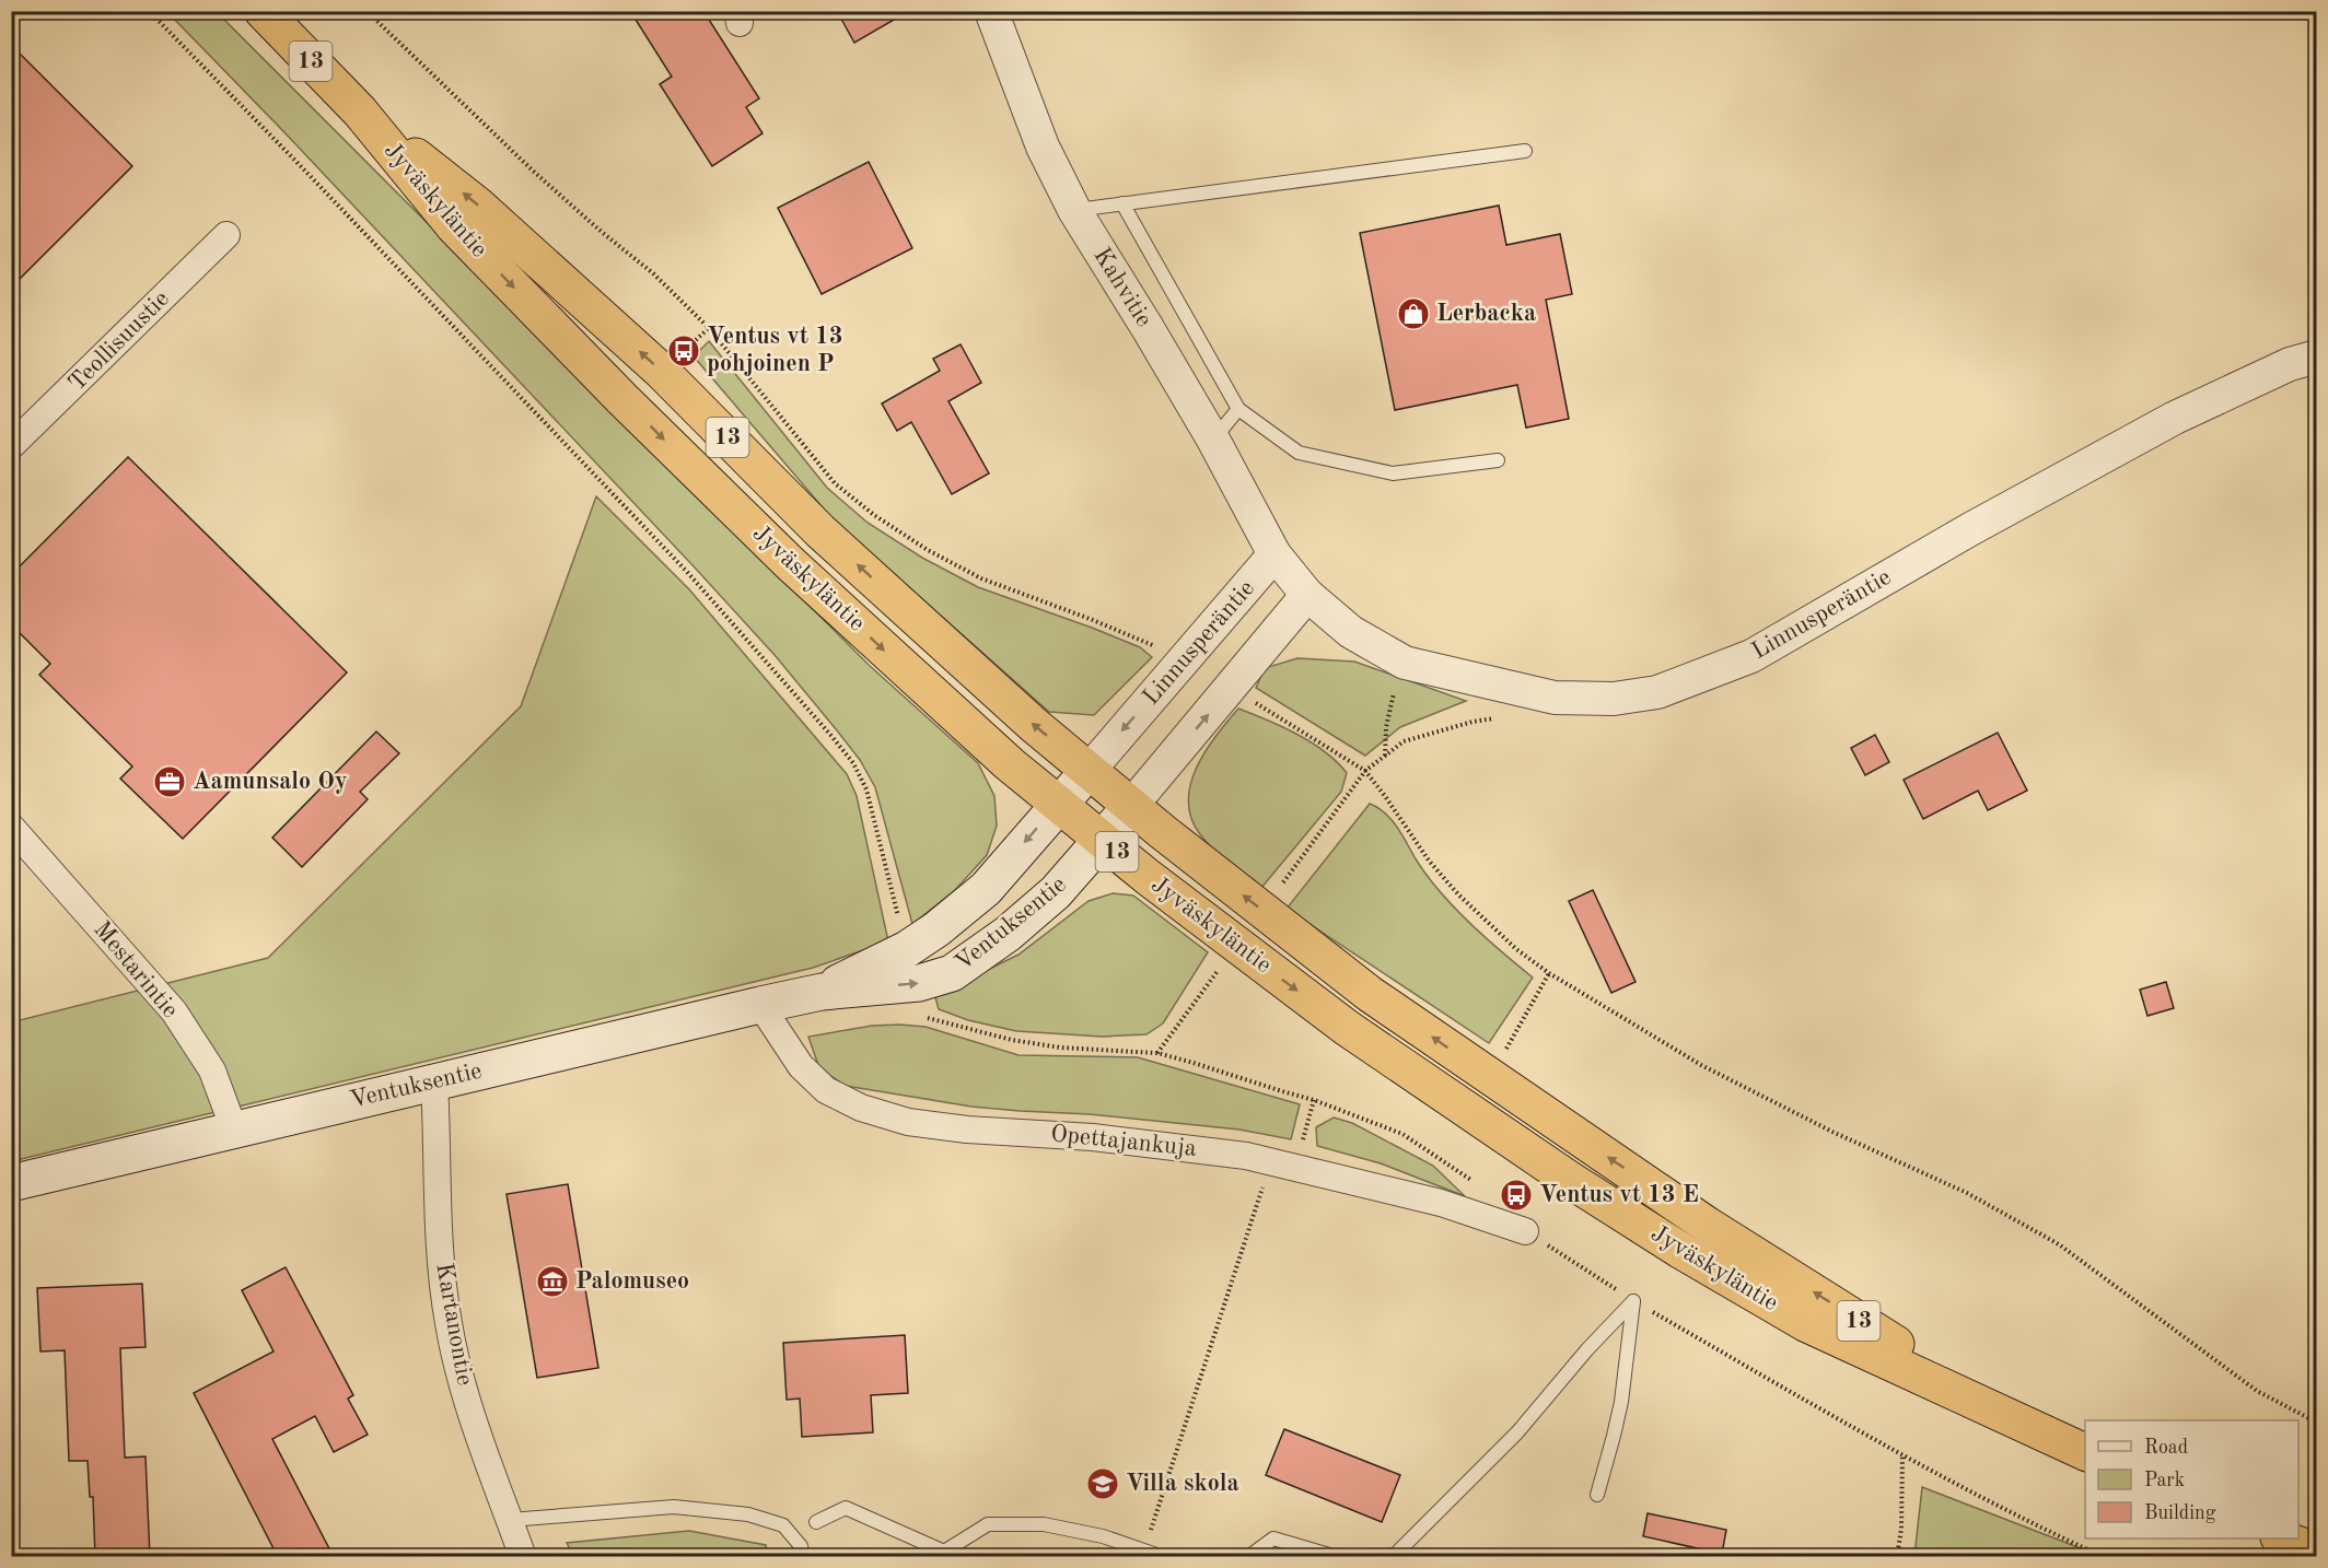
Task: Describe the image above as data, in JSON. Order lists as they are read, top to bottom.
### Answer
{
  "streets": {
    "highway": ["13", "Jyväskyläntie"],
    "main road": ["Ventuksentie"],
    "street": [
      "Kahvitie",
      "Teollisuustie",
      "Linnusperäntie",
      "Mestarintie",
      "Opettajankuja",
      "Kartanontie"
    ]
  },
  "crossings": [
    ["Jyväskyläntie", "Linnusperäntie"],
    ["Jyväskyläntie", "Ventuksentie"],
    ["Kahvitie", "Linnusperäntie"],
    ["Linnusperäntie", "Ventuksentie"],
    ["Ventuksentie", "Mestarintie"],
    ["Ventuksentie", "Opettajankuja"],
    ["Ventuksentie", "Kartanontie"]
  ],
  "places": {
    "shop": ["Lerbacka"],
    "bus stop": ["Ventus vt 13 pohjoinen P", "Ventus vt 13 E"],
    "office": ["Aamunsalo Oy"],
    "museum": ["Palomuseo"],
    "school or university": ["Villa skola"]
  },
  "legend": ["Road", "Park", "Building"]
}
